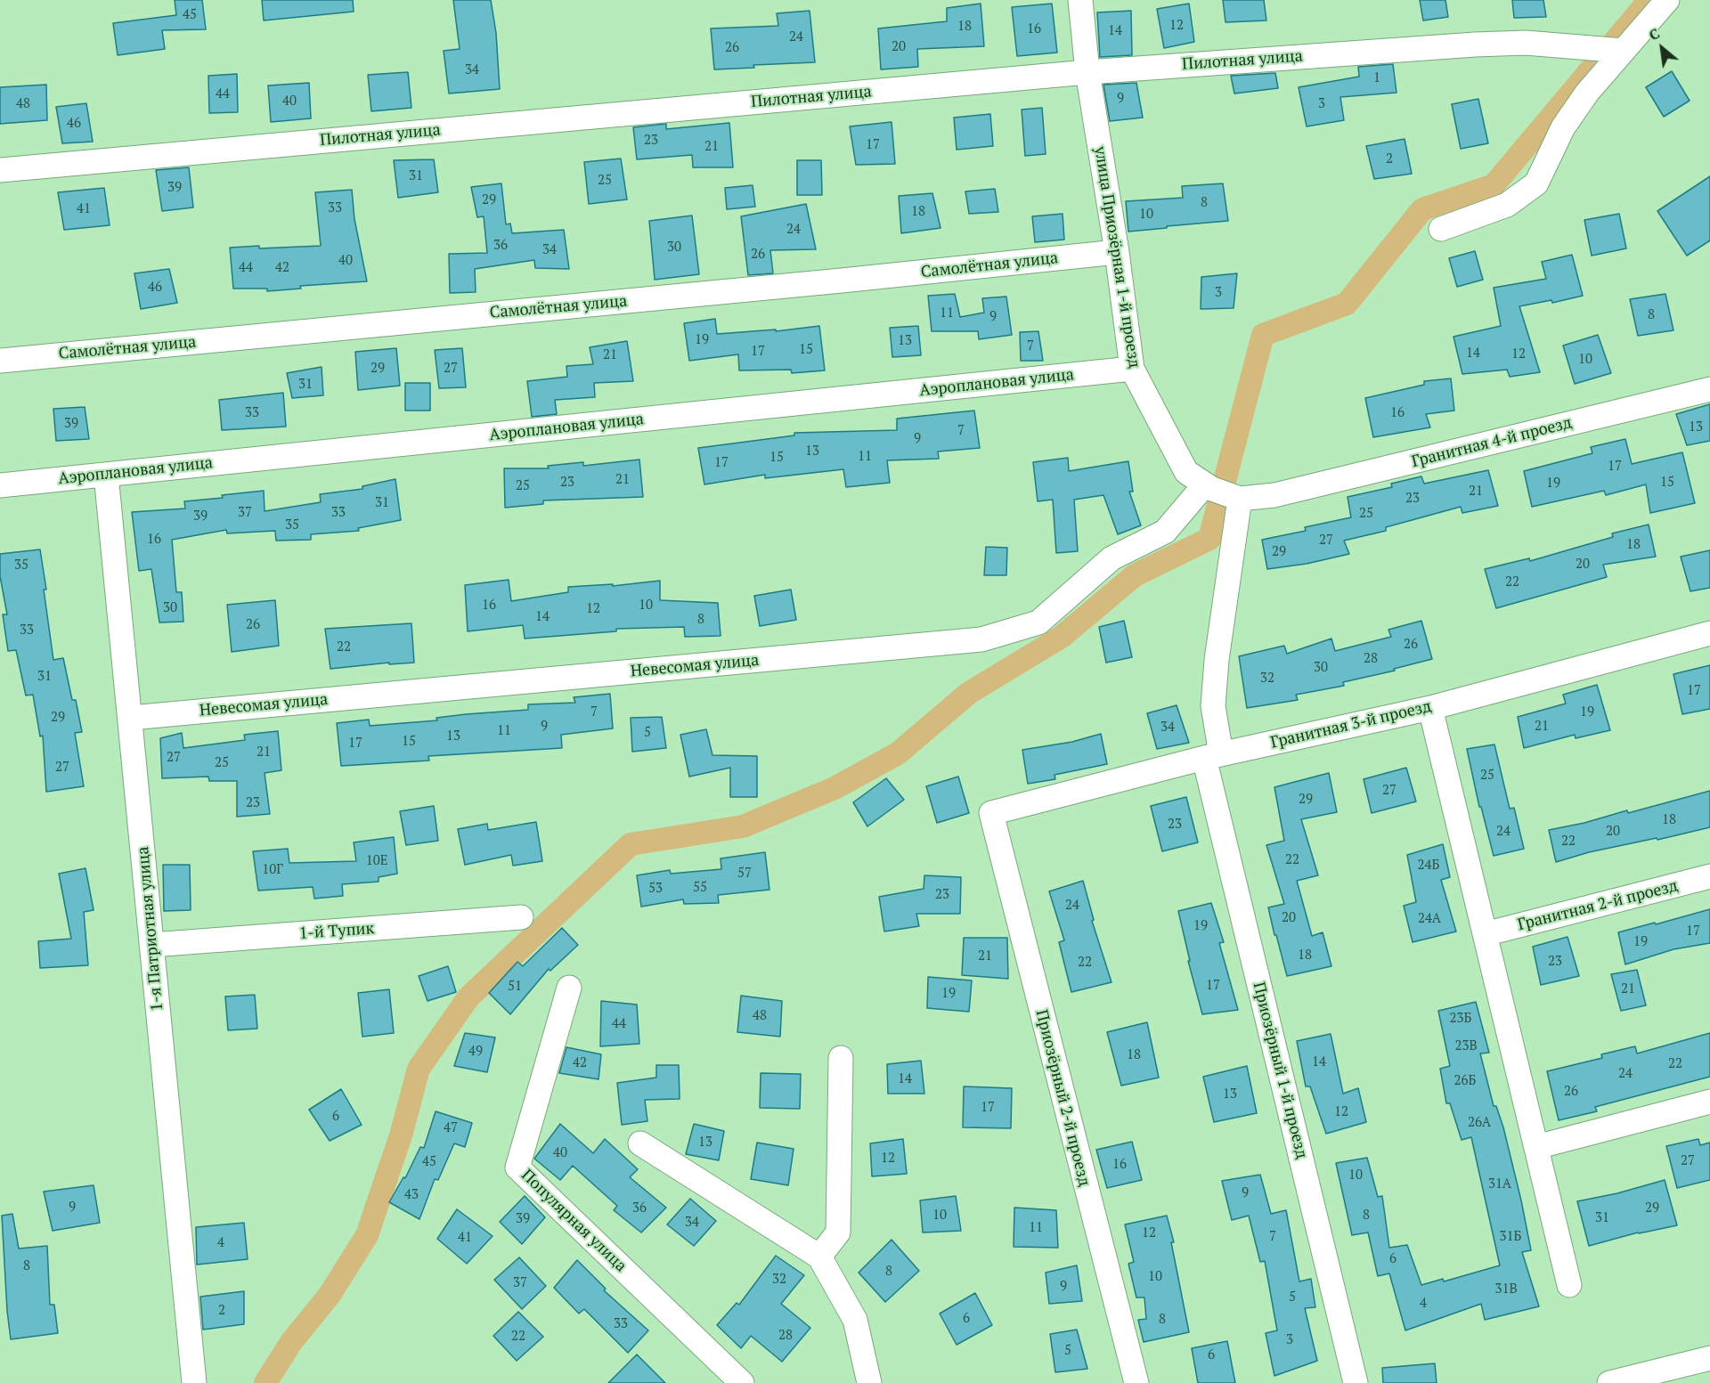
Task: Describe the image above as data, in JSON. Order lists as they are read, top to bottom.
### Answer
{
  "streets": {
    "street": [
      "Пилотная улица",
      "улица Приозёрная 1-й проезд",
      "Самолётная улица",
      "Аэроплановая улица",
      "Гранитная 4-й проезд",
      "Невесомая улица",
      "Гранитная 3-й проезд",
      "Гранитная 2-й проезд",
      "1-я Патриотная улица",
      "1-й Тупик",
      "Приозёрный 1-й проезд",
      "Приозёрный 2-й проезд",
      "Популярная улица"
    ]
  },
  "crossings": [
    ["Пилотная улица", "улица Приозёрная 1-й проезд"],
    ["улица Приозёрная 1-й проезд", "Самолётная улица"],
    ["улица Приозёрная 1-й проезд", "Аэроплановая улица"],
    ["улица Приозёрная 1-й проезд", "Гранитная 4-й проезд"],
    ["улица Приозёрная 1-й проезд", "Невесомая улица"],
    ["улица Приозёрная 1-й проезд", "Приозёрный 1-й проезд"],
    ["Аэроплановая улица", "1-я Патриотная улица"],
    ["Невесомая улица", "1-я Патриотная улица"],
    ["Гранитная 3-й проезд", "Приозёрный 1-й проезд"],
    ["Гранитная 3-й проезд", "Приозёрный 2-й проезд"],
    ["1-я Патриотная улица", "1-й Тупик"]
  ],
  "house_numbers": [
    "45",
    "12",
    "18",
    "16",
    "14",
    "24",
    "20",
    "26",
    "34",
    "1",
    "44",
    "9",
    "40",
    "48",
    "3",
    "46",
    "23",
    "17",
    "21",
    "2",
    "31",
    "25",
    "39",
    "29",
    "8",
    "33",
    "41",
    "18",
    "10",
    "24",
    "36",
    "30",
    "34",
    "26",
    "40",
    "44",
    "42",
    "46",
    "3",
    "11",
    "8",
    "9",
    "19",
    "13",
    "7",
    "15",
    "17",
    "14",
    "12",
    "21",
    "10",
    "29",
    "27",
    "31",
    "33",
    "16",
    "39",
    "13",
    "7",
    "9",
    "13",
    "11",
    "15",
    "17",
    "17",
    "21",
    "23",
    "15",
    "19",
    "25",
    "21",
    "23",
    "31",
    "37",
    "33",
    "25",
    "39",
    "35",
    "16",
    "27",
    "18",
    "29",
    "20",
    "35",
    "22",
    "16",
    "10",
    "30",
    "12",
    "14",
    "8",
    "26",
    "33",
    "26",
    "22",
    "28",
    "30",
    "31",
    "32",
    "17",
    "7",
    "19",
    "29",
    "9",
    "21",
    "34",
    "11",
    "5",
    "13",
    "15",
    "17",
    "21",
    "27",
    "25",
    "27",
    "25",
    "27",
    "29",
    "23",
    "18",
    "23",
    "24",
    "20",
    "22",
    "22",
    "10Е",
    "24Б",
    "10Г",
    "57",
    "55",
    "53",
    "23",
    "24",
    "20",
    "24А",
    "19",
    "17",
    "19",
    "18",
    "21",
    "23",
    "22",
    "17",
    "51",
    "21",
    "19",
    "48",
    "23Б",
    "44",
    "23В",
    "49",
    "18",
    "14",
    "42",
    "22",
    "24",
    "14",
    "26Б",
    "26",
    "13",
    "17",
    "12",
    "6",
    "26А",
    "47",
    "13",
    "40",
    "12",
    "27",
    "45",
    "16",
    "10",
    "31А",
    "9",
    "43",
    "9",
    "36",
    "29",
    "10",
    "8",
    "31",
    "39",
    "34",
    "11",
    "12",
    "7",
    "31Б",
    "41",
    "4",
    "6",
    "8",
    "8",
    "10",
    "32",
    "37",
    "9",
    "31В",
    "5",
    "4",
    "2",
    "6",
    "8",
    "33",
    "28",
    "22",
    "3",
    "5",
    "6"
  ],
  "north": "top left"
}
